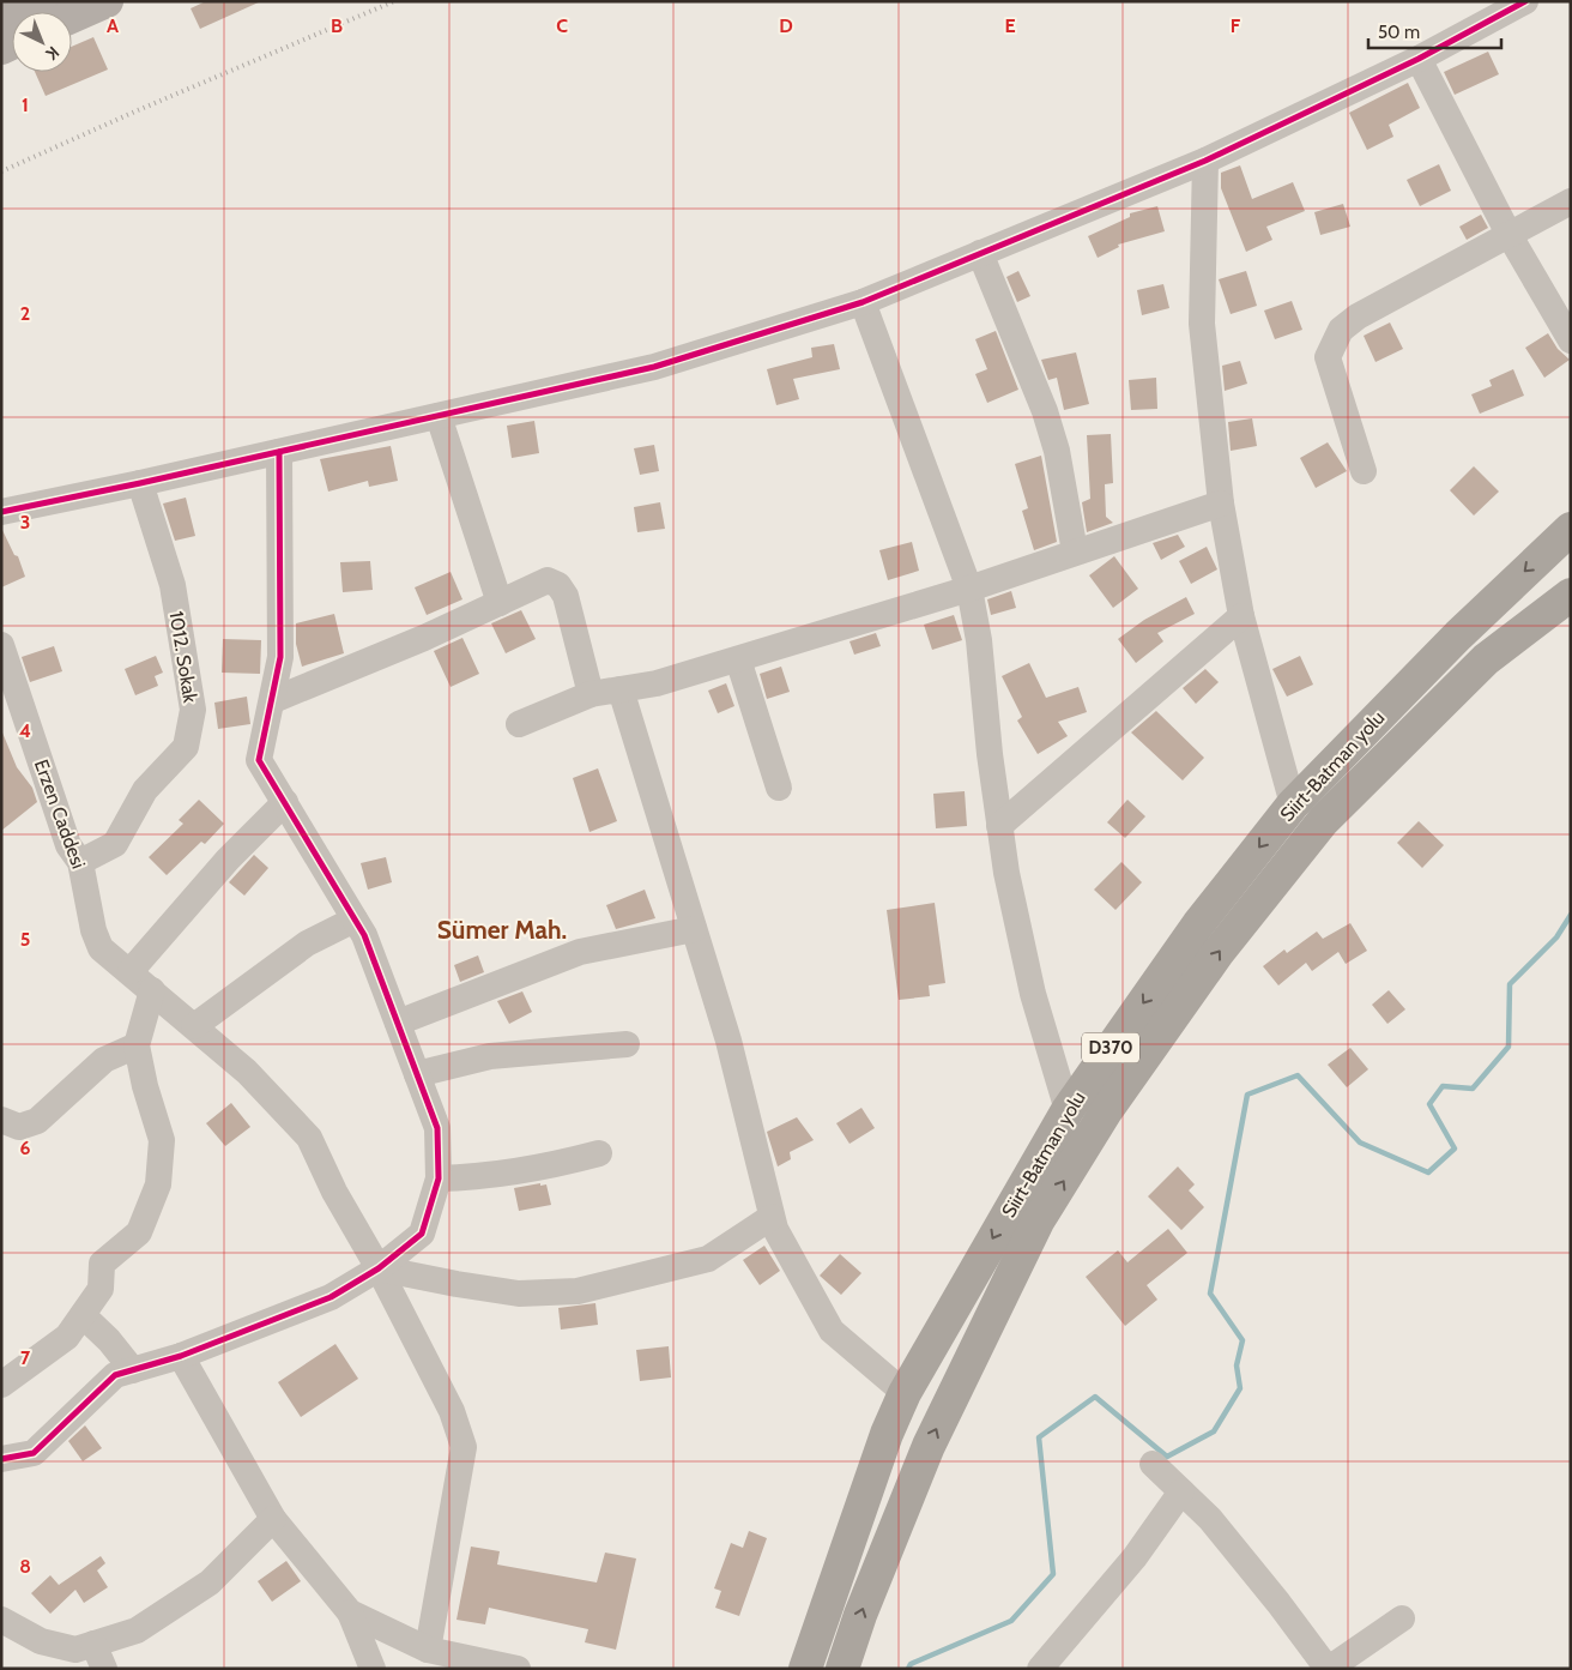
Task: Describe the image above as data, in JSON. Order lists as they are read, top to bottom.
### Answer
{
  "streets": {
    "highway": ["Siirt-Batman yolu", "D370"],
    "street": ["1012. Sokak", "Erzen Caddesi"]
  },
  "crossings": [
    ["1012. Sokak", "Erzen Caddesi"]
  ],
  "districts": ["Sümer Mah."],
  "scale_bar": "50 m",
  "north": "bottom right",
  "grid": {
    "columns": [
      "A",
      "B",
      "C",
      "D",
      "E",
      "F"
    ],
    "rows": [
      "1",
      "2",
      "3",
      "4",
      "5",
      "6",
      "7",
      "8"
    ]
  }
}
